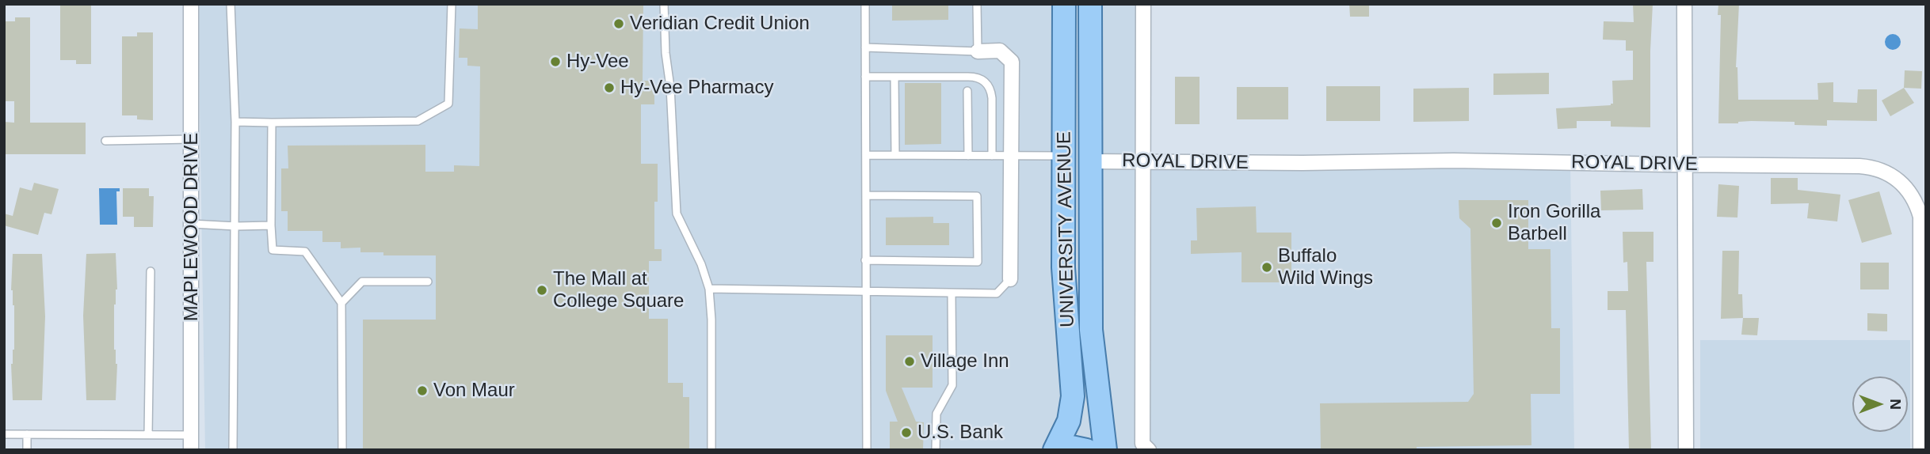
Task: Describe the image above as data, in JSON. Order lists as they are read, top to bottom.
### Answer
{
  "streets": {
    "main road": ["UNIVERSITY AVENUE"],
    "street": ["ROYAL DRIVE", "MAPLEWOOD DRIVE"]
  },
  "crossings": [
    ["ROYAL DRIVE", "UNIVERSITY AVENUE"]
  ],
  "places": [
    "Veridian Credit Union",
    "Hy-Vee",
    "Hy-Vee Pharmacy",
    "Iron Gorilla Barbell",
    "Buffalo Wild Wings",
    "The Mall at College Square",
    "Village Inn",
    "Von Maur",
    "U.S. Bank"
  ],
  "north": "right"
}
